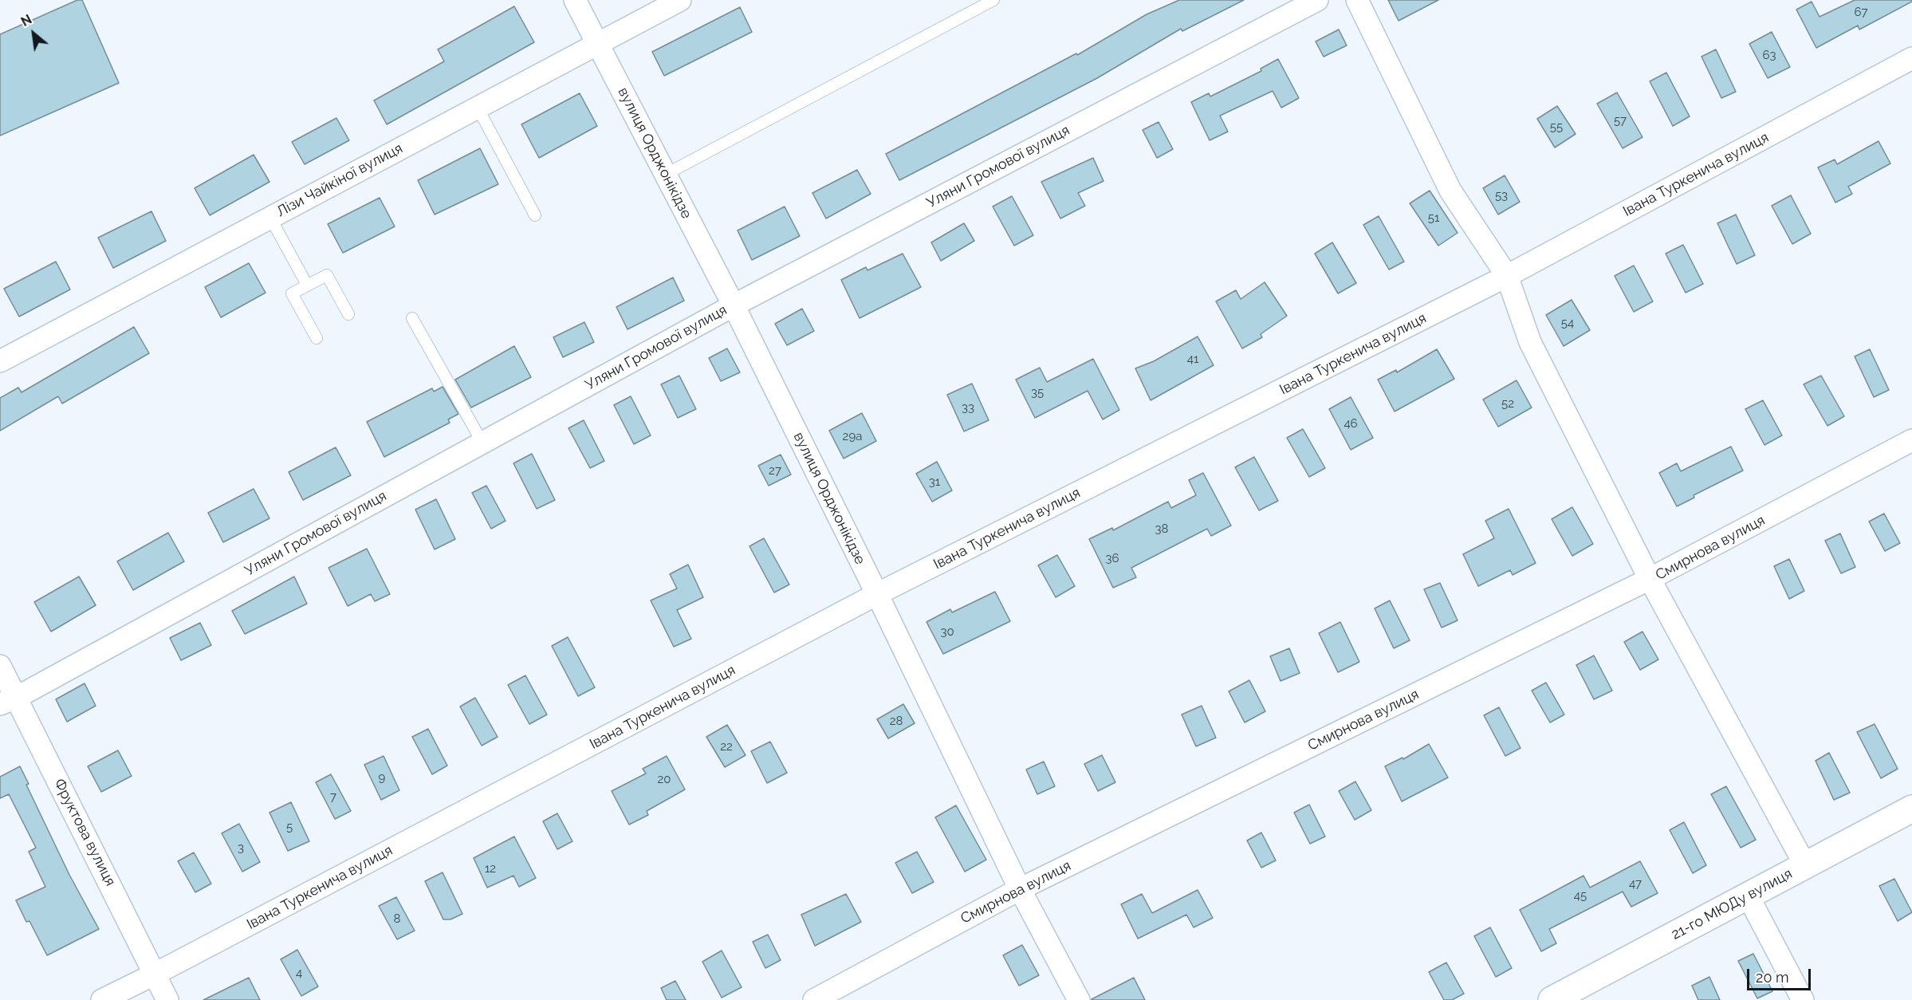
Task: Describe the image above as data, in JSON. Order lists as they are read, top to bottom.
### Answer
{
  "streets": {
    "street": [
      "вулиця Орджонікідзе",
      "Уляни Громової вулиця",
      "Івана Туркенича вулиця",
      "Лізи Чайкіної вулиця",
      "Смирнова вулиця",
      "Фруктова вулиця",
      "21-го МЮДу вулиця"
    ]
  },
  "crossings": [
    ["вулиця Орджонікідзе", "Уляни Громової вулиця"],
    ["вулиця Орджонікідзе", "Івана Туркенича вулиця"],
    ["вулиця Орджонікідзе", "Лізи Чайкіної вулиця"],
    ["вулиця Орджонікідзе", "Смирнова вулиця"],
    ["Уляни Громової вулиця", "Фруктова вулиця"],
    ["Івана Туркенича вулиця", "Фруктова вулиця"]
  ],
  "house_numbers": [
    "67",
    "63",
    "57",
    "55",
    "53",
    "51",
    "54",
    "41",
    "35",
    "52",
    "33",
    "46",
    "29а",
    "27",
    "31",
    "38",
    "36",
    "30",
    "28",
    "22",
    "9",
    "20",
    "7",
    "5",
    "3",
    "12",
    "47",
    "45",
    "8",
    "4"
  ],
  "scale_bar": "20 m",
  "north": "top left"
}
